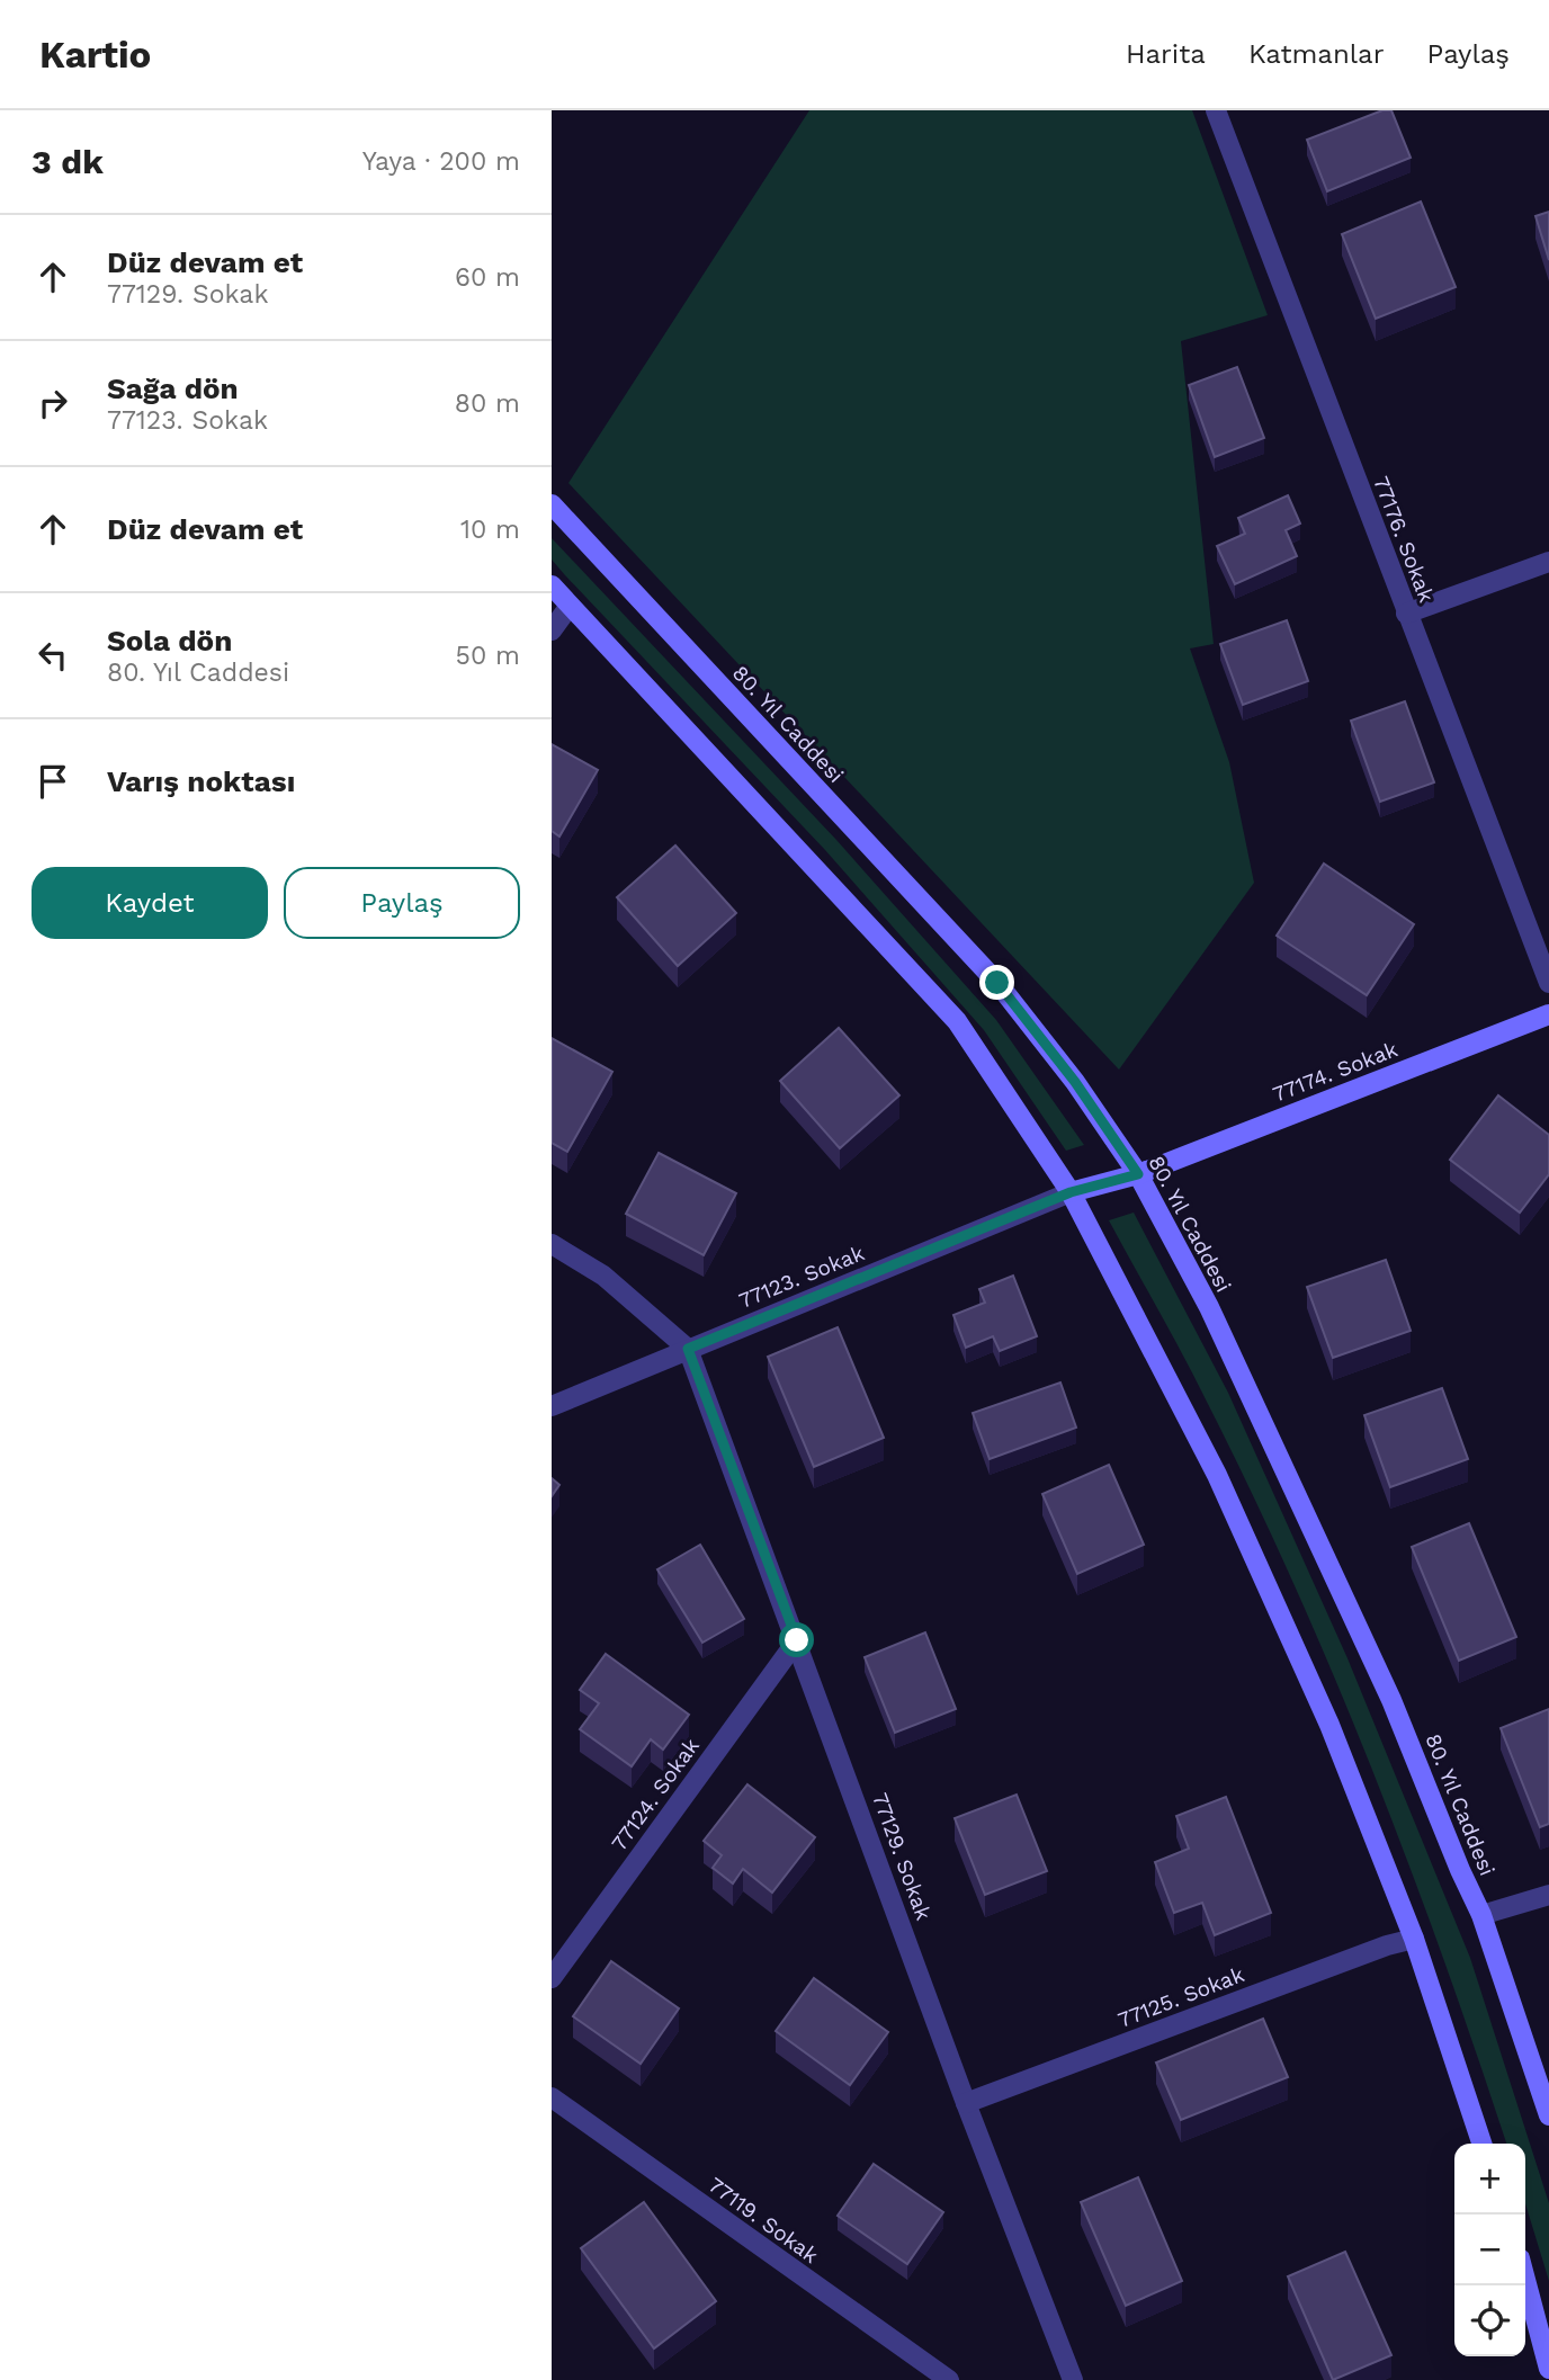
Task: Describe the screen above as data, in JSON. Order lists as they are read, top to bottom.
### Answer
{
  "streets": {
    "main road": ["80. Yıl Caddesi", "77174. Sokak"],
    "street": [
      "77176. Sokak",
      "77123. Sokak",
      "77124. Sokak",
      "77129. Sokak",
      "77125. Sokak",
      "77119. Sokak"
    ]
  },
  "crossings": [
    ["80. Yıl Caddesi", "77174. Sokak"],
    ["77174. Sokak", "77123. Sokak"],
    ["77123. Sokak", "77129. Sokak"],
    ["77124. Sokak", "77129. Sokak"],
    ["77129. Sokak", "77125. Sokak"]
  ],
  "page": {
    "header": "Kartio",
    "nav": ["Harita", "Katmanlar", "Paylaş"],
    "heading": ["3 dk", "Yaya · 200 m"],
    "list": [
      ["Düz devam et", "77129. Sokak", "60 m"],
      ["Sağa dön", "77123. Sokak", "80 m"],
      ["Düz devam et", "10 m"],
      ["Sola dön", "80. Yıl Caddesi", "50 m"],
      "Varış noktası"
    ],
    "buttons": ["Kaydet", "Paylaş"],
    "map_buttons": ["+", "−"]
  }
}
